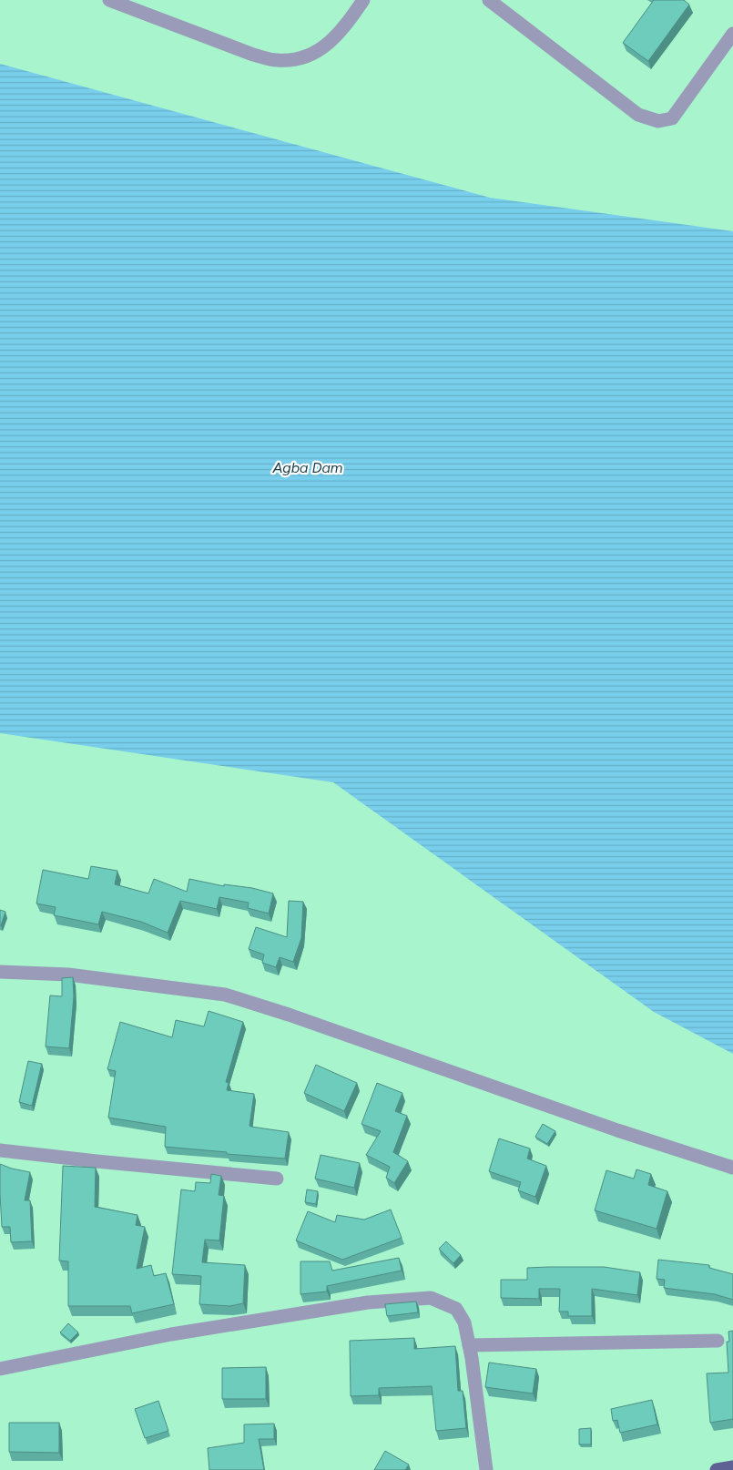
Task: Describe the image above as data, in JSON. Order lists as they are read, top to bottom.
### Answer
{
  "water": ["Agba Dam"]
}
